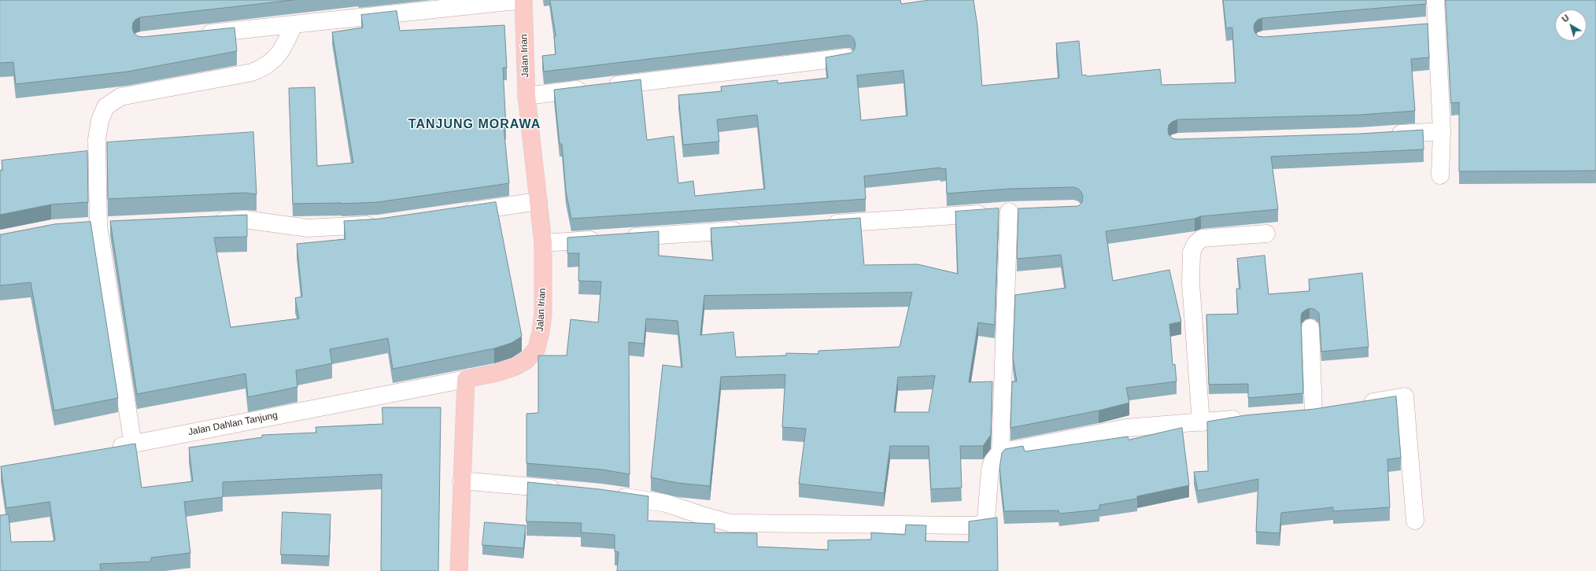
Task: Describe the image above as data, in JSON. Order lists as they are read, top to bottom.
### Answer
{
  "streets": {
    "main road": ["Jalan Irian"],
    "street": ["Jalan Dahlan Tanjung"]
  },
  "crossings": [
    ["Jalan Irian", "Jalan Dahlan Tanjung"]
  ],
  "districts": ["TANJUNG MORAWA"],
  "north": "top left"
}
